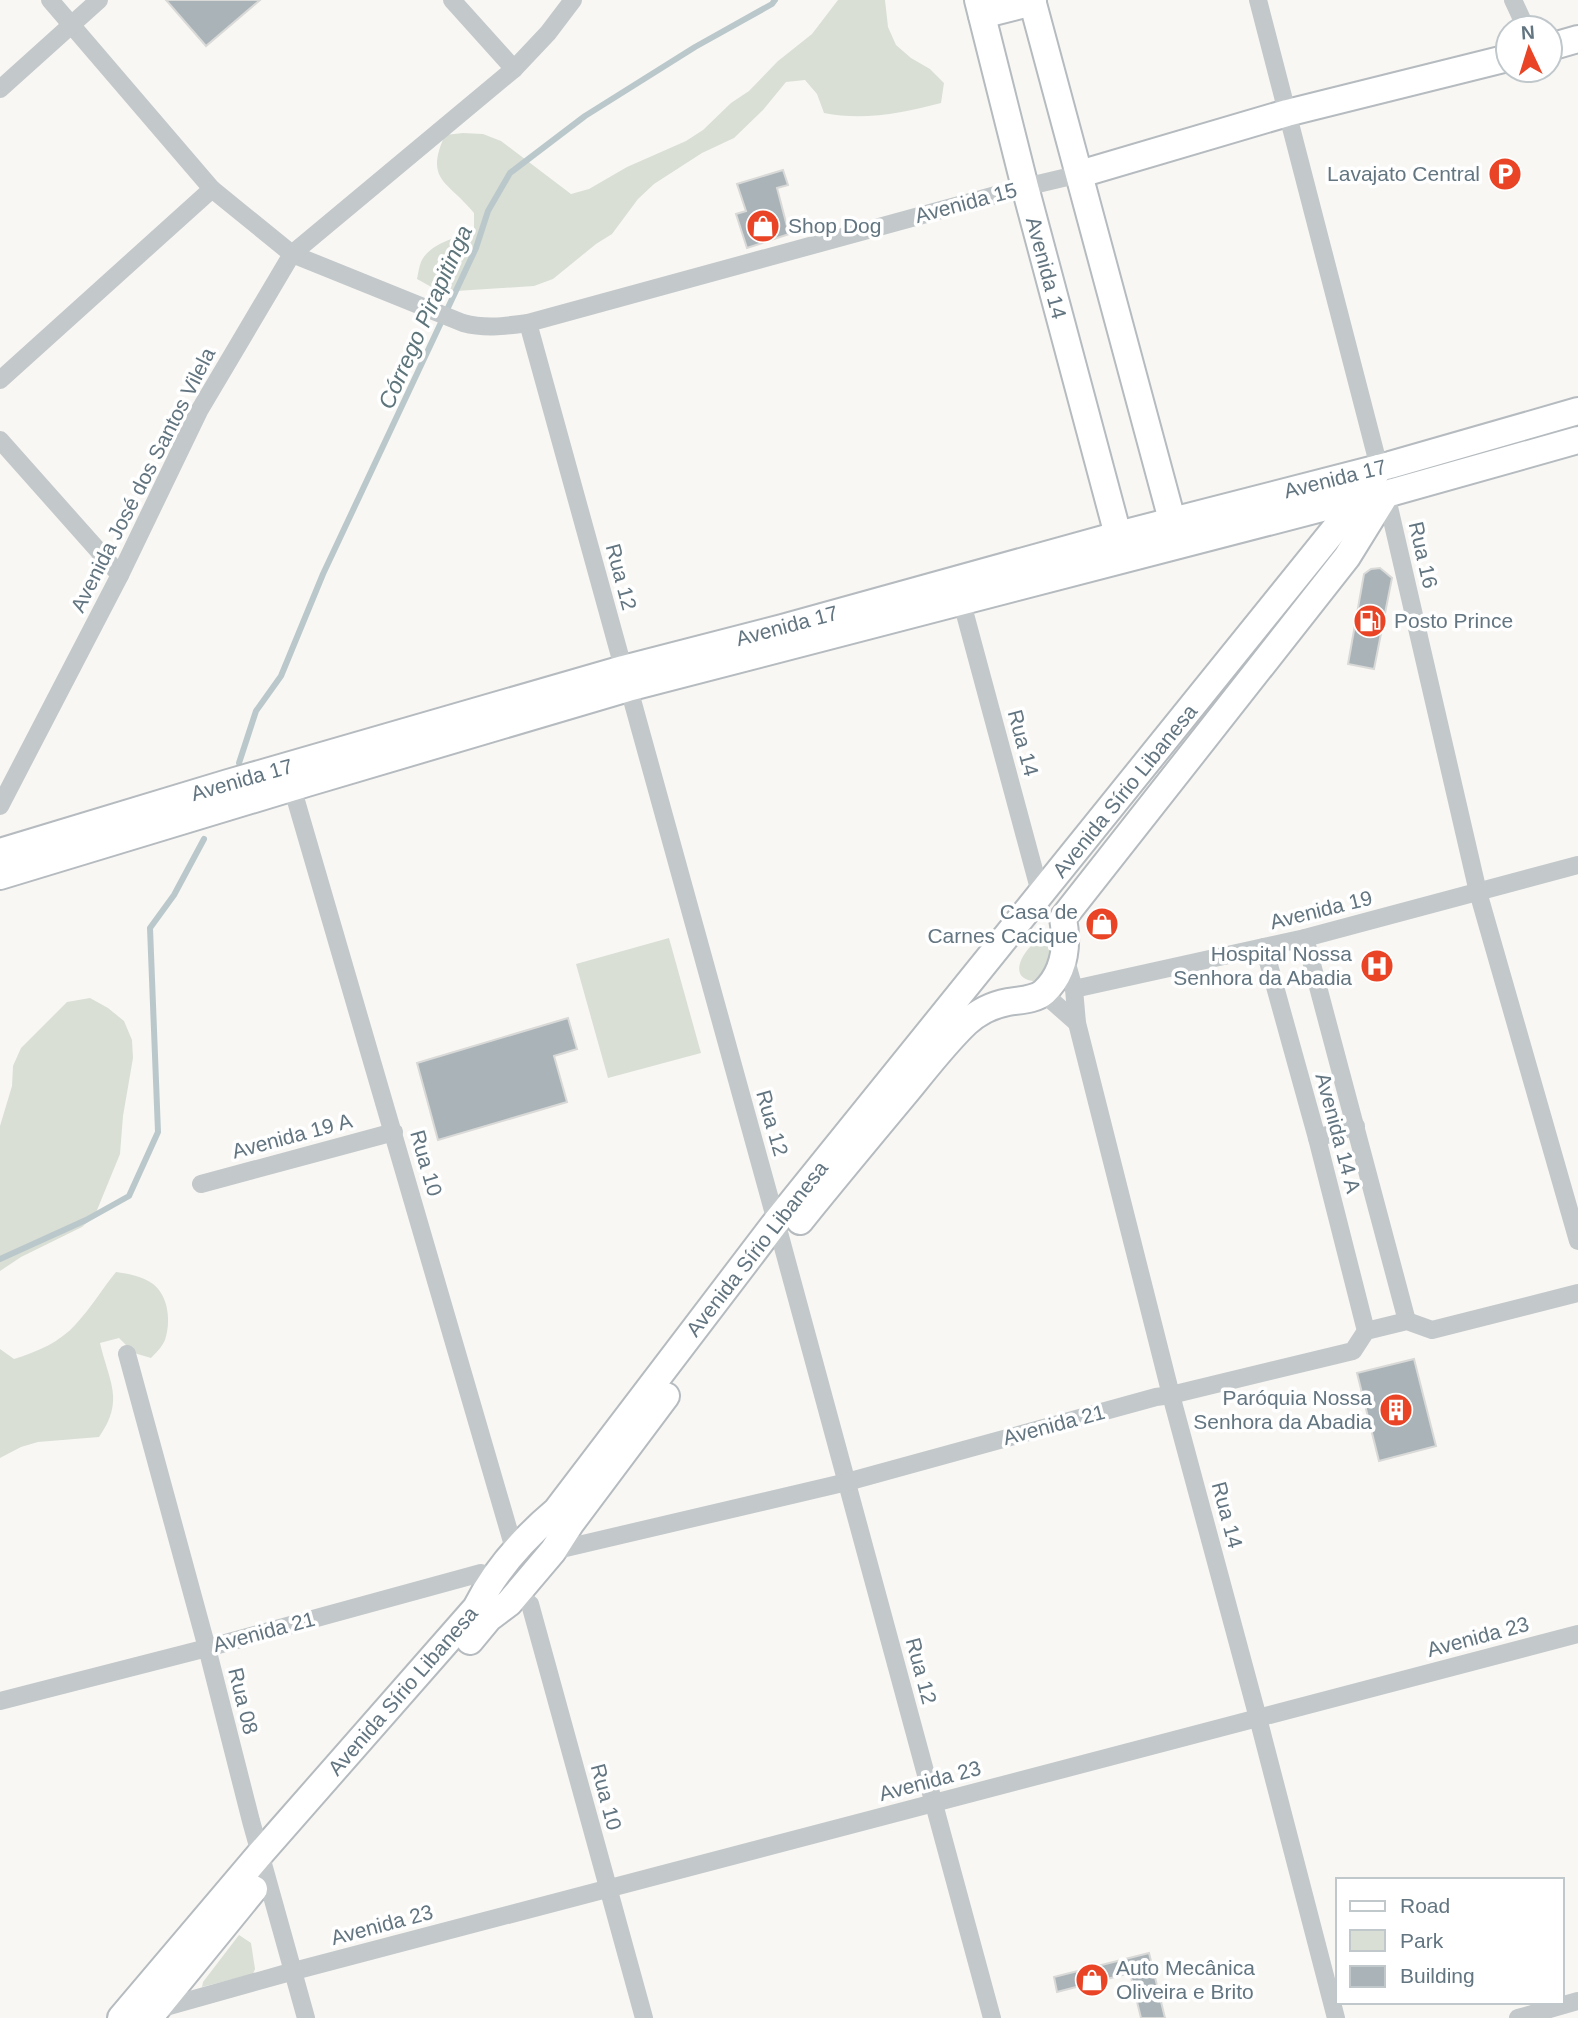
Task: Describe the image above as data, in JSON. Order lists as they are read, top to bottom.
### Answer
{
  "streets": {
    "street": [
      "Avenida 15",
      "Avenida 14",
      "Avenida 17",
      "Avenida José dos Santos Vilela",
      "Rua 16",
      "Rua 12",
      "Rua 14",
      "Avenida Sírio Libanesa",
      "Avenida 19",
      "Avenida 14 A",
      "Avenida 19 A",
      "Rua 10",
      "Avenida 21",
      "Avenida 23",
      "Rua 08"
    ]
  },
  "crossings": [
    ["Avenida 15", "Avenida 14"],
    ["Avenida 15", "Avenida José dos Santos Vilela"],
    ["Avenida 15", "Rua 16"],
    ["Avenida 15", "Rua 12"],
    ["Avenida 14", "Avenida 17"],
    ["Avenida 17", "Rua 16"],
    ["Avenida 17", "Rua 12"],
    ["Avenida 17", "Rua 14"],
    ["Avenida 17", "Avenida Sírio Libanesa"],
    ["Avenida 17", "Rua 10"],
    ["Rua 16", "Avenida Sírio Libanesa"],
    ["Rua 16", "Avenida 19"],
    ["Rua 12", "Avenida Sírio Libanesa"],
    ["Rua 12", "Avenida 21"],
    ["Rua 12", "Avenida 23"],
    ["Rua 14", "Avenida Sírio Libanesa"],
    ["Rua 14", "Avenida 19"],
    ["Rua 14", "Avenida 21"],
    ["Rua 14", "Avenida 23"],
    ["Avenida Sírio Libanesa", "Rua 10"],
    ["Avenida Sírio Libanesa", "Avenida 21"],
    ["Avenida Sírio Libanesa", "Avenida 23"],
    ["Avenida Sírio Libanesa", "Rua 08"],
    ["Avenida 19", "Avenida 14 A"],
    ["Avenida 14 A", "Avenida 21"],
    ["Avenida 19 A", "Rua 10"],
    ["Rua 10", "Avenida 23"],
    ["Avenida 21", "Rua 08"],
    ["Avenida 23", "Rua 08"]
  ],
  "water": ["Córrego Pirapitinga"],
  "places": {
    "parking": ["Lavajato Central"],
    "shop": ["Shop Dog", "Casa de Carnes Cacique", "Auto Mecânica Oliveira e Brito"],
    "fuel station": ["Posto Prince"],
    "hospital": ["Hospital Nossa Senhora da Abadia"],
    "building": ["Paróquia Nossa Senhora da Abadia"]
  },
  "legend": ["Road", "Park", "Building"],
  "north": "top"
}
